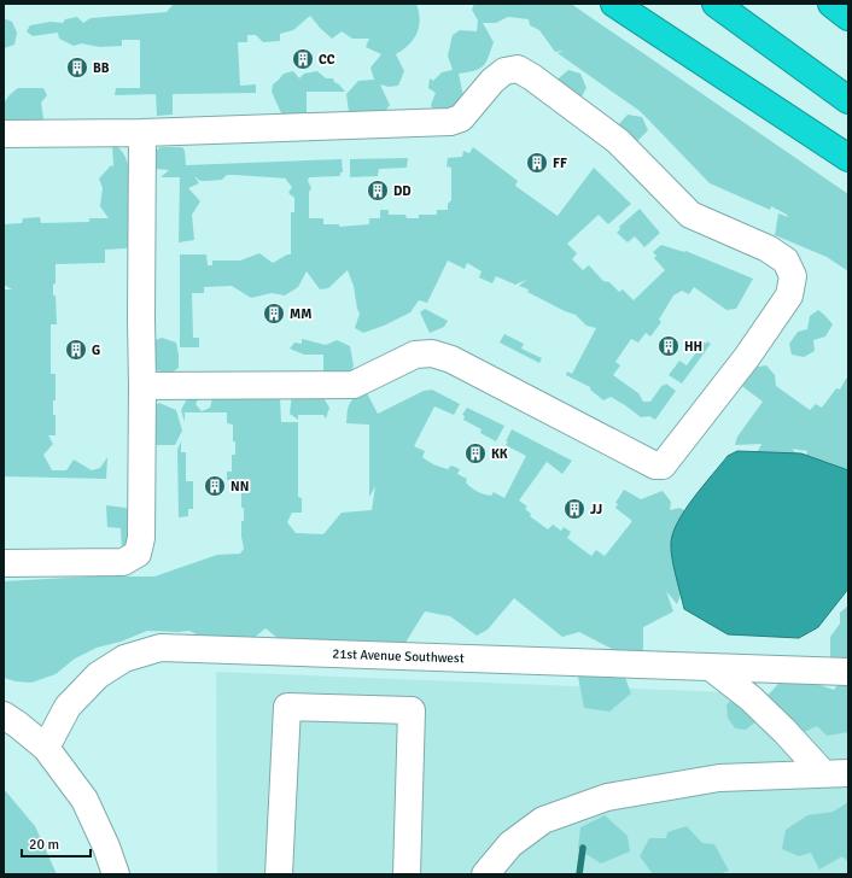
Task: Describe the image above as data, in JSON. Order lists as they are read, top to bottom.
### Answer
{
  "streets": {
    "street": ["21st Avenue Southwest"]
  },
  "places": {
    "building": [
      "CC",
      "BB",
      "FF",
      "DD",
      "MM",
      "HH",
      "G",
      "KK",
      "NN",
      "JJ"
    ]
  },
  "scale_bar": "20 m"
}
